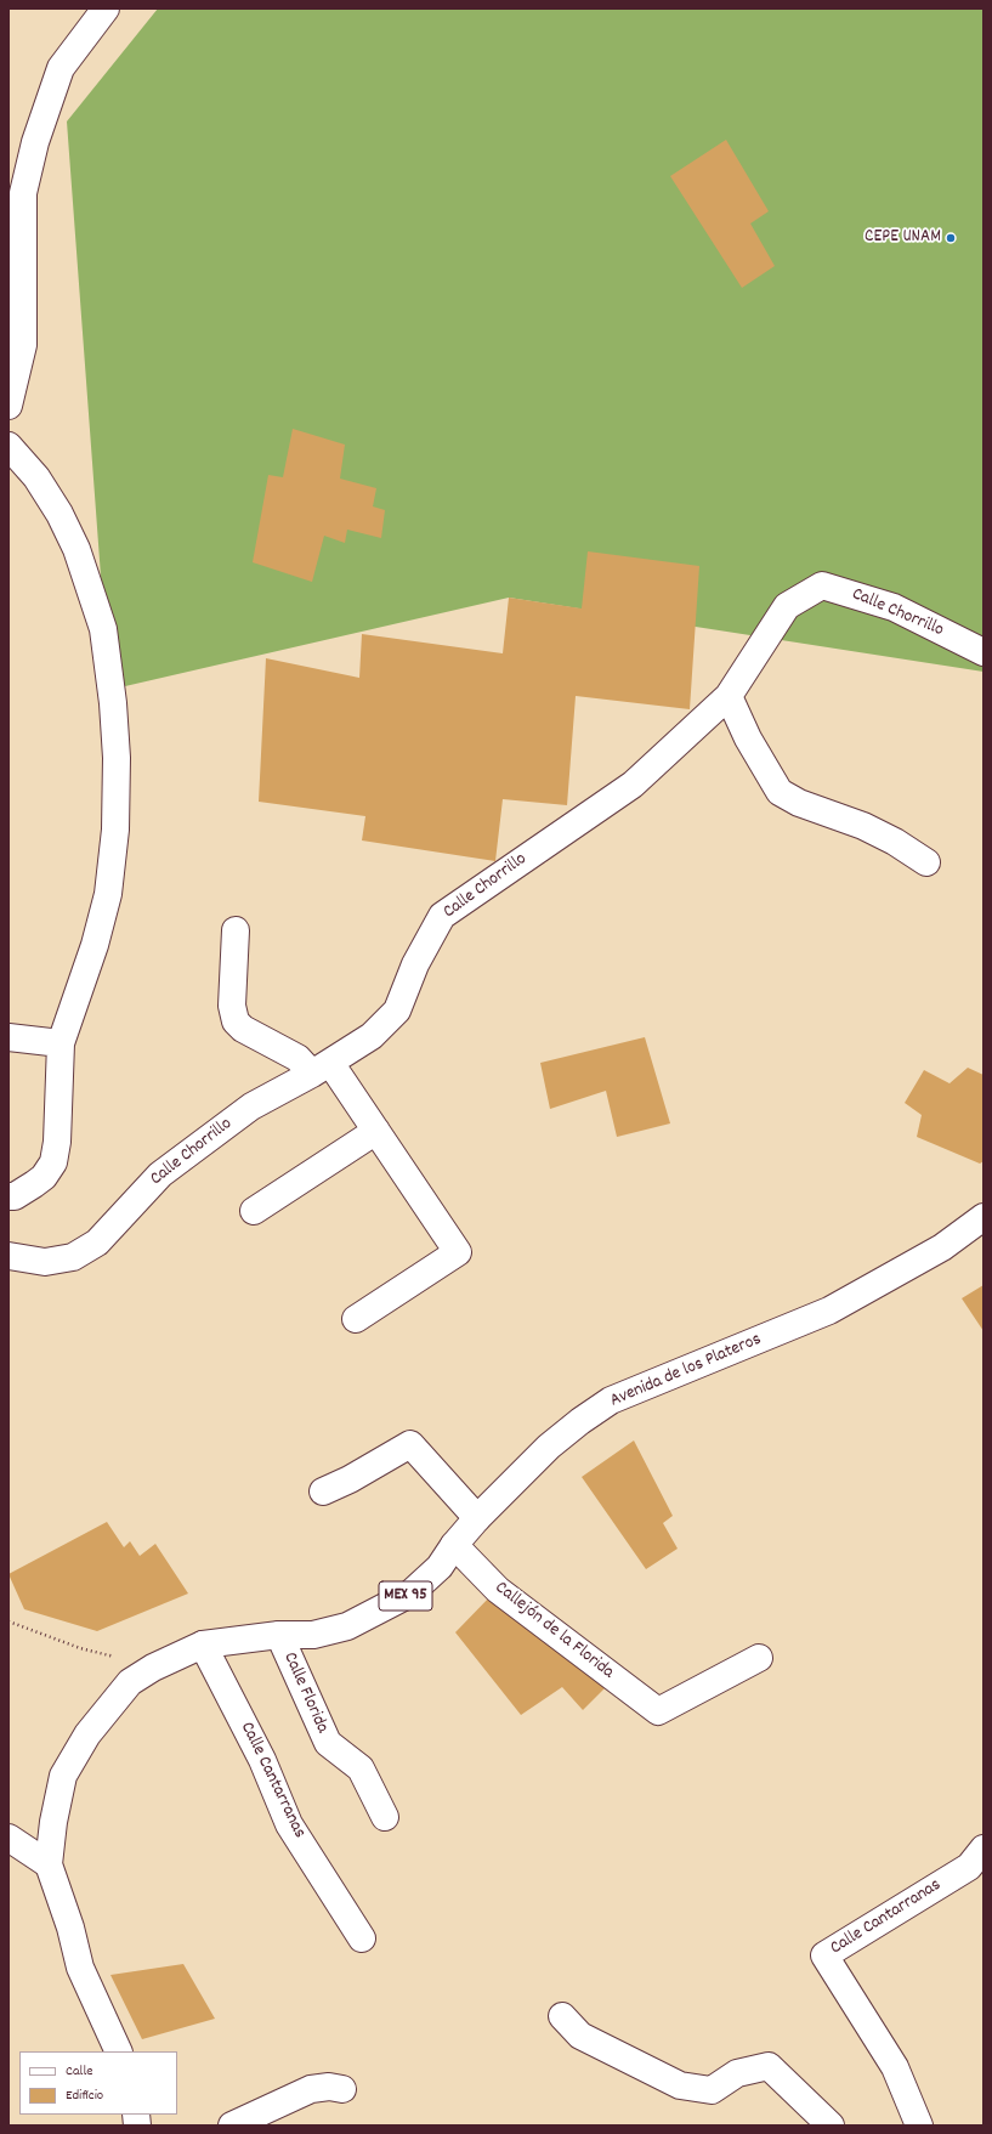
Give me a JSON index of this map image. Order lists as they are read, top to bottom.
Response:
{
  "streets": {
    "street": [
      "Calle Chorrillo",
      "Avenida de los Plateros",
      "MEX 95",
      "Callejón de la Florida",
      "Calle Florida",
      "Calle Cantarranas"
    ]
  },
  "crossings": [
    ["Avenida de los Plateros", "Callejón de la Florida"],
    ["Avenida de los Plateros", "Calle Florida"],
    ["Avenida de los Plateros", "Calle Cantarranas"]
  ],
  "places": ["CEPE UNAM"],
  "legend": ["Calle", "Edificio"]
}
